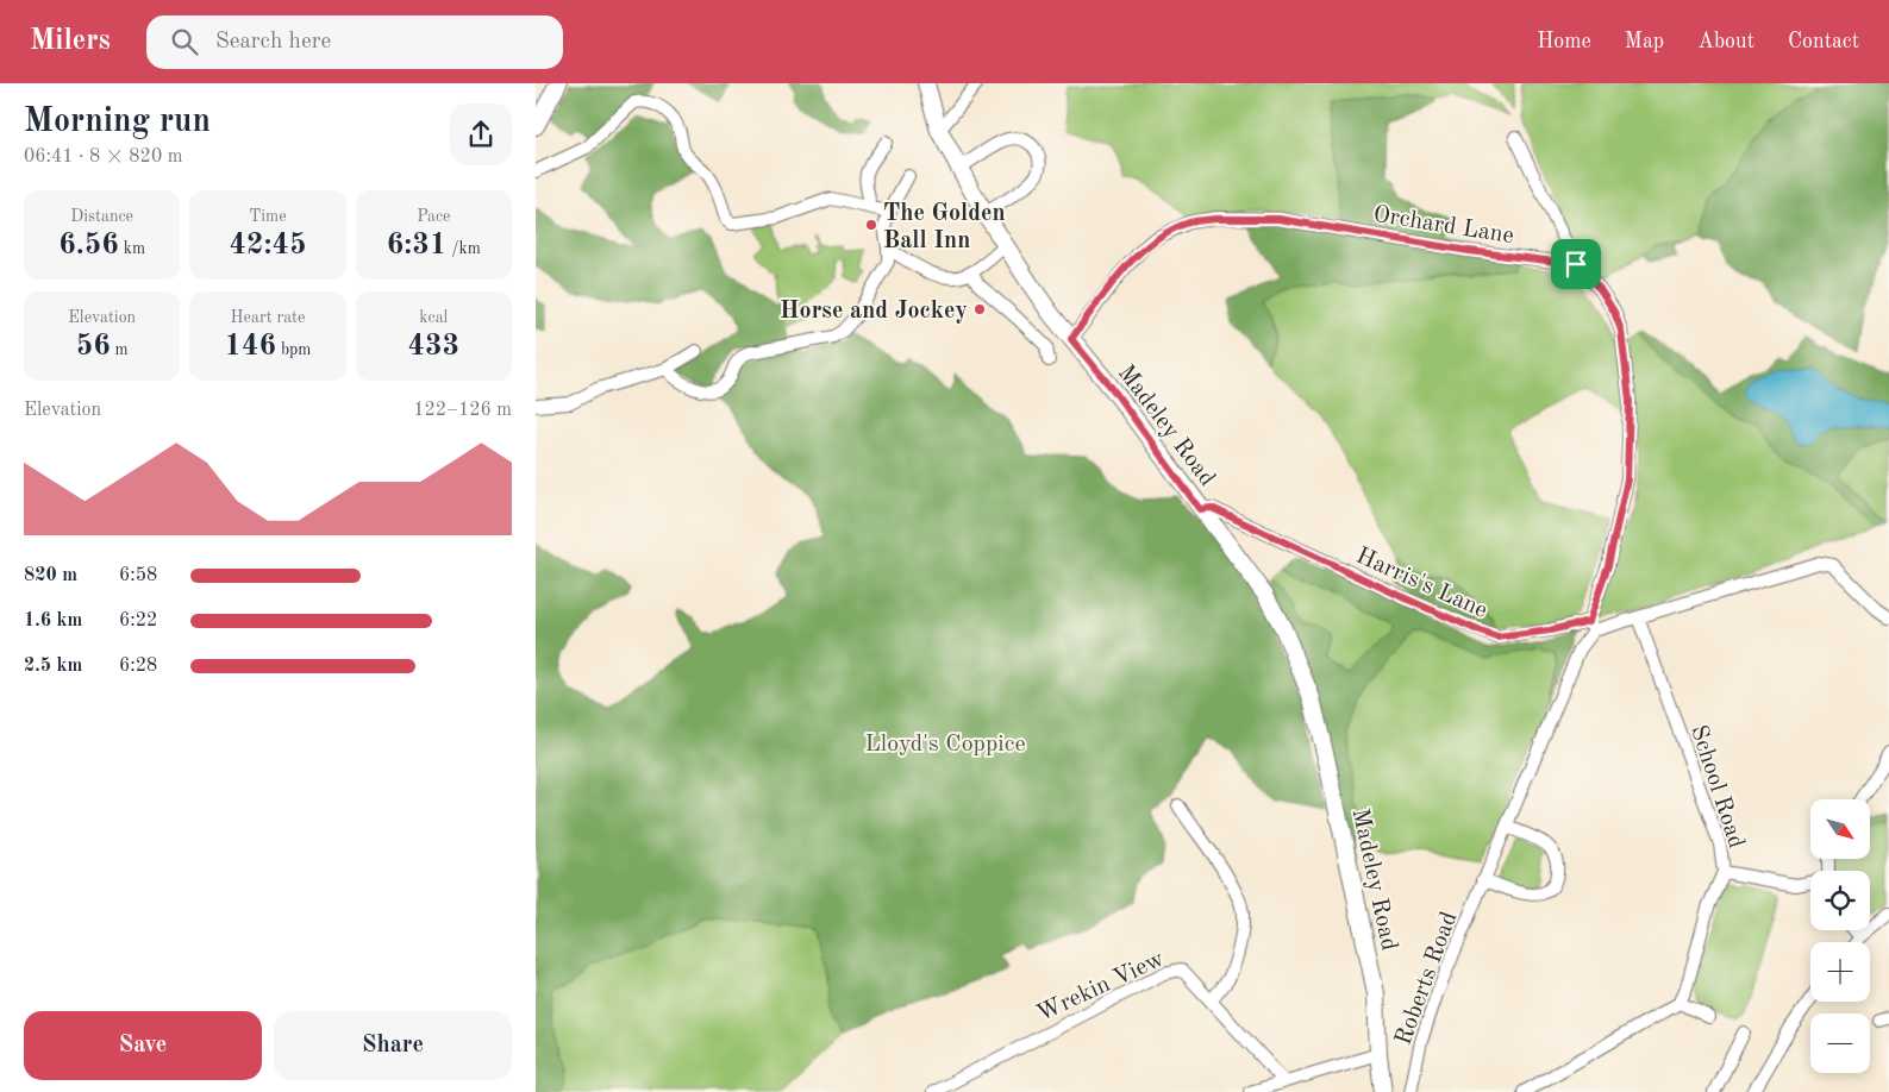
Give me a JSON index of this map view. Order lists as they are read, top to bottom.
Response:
{
  "streets": {
    "main road": ["Madeley Road"],
    "street": [
      "Orchard Lane",
      "Harris's Lane",
      "School Road",
      "Roberts Road",
      "Wrekin View"
    ]
  },
  "crossings": [
    ["Orchard Lane", "Madeley Road"],
    ["Orchard Lane", "Harris's Lane"],
    ["Orchard Lane", "Roberts Road"],
    ["Madeley Road", "Harris's Lane"],
    ["Harris's Lane", "School Road"],
    ["Harris's Lane", "Roberts Road"]
  ],
  "parks": ["Lloyd's Coppice"],
  "places": ["The Golden Ball Inn", "Horse and Jockey"],
  "north": "bottom right",
  "page": {
    "header": "Milers",
    "search": "Search here",
    "nav": [
      "Home",
      "Map",
      "About",
      "Contact"
    ],
    "heading": ["Morning run", "06:41 · 8 × 820 m"],
    "stats": [
      ["Distance", "6.56 km"],
      ["Time", "42:45"],
      ["Pace", "6:31 /km"],
      ["Elevation", "56 m"],
      ["Heart rate", "146 bpm"],
      ["kcal", "433"]
    ],
    "chart": ["Elevation", "122–126 m"],
    "list": [
      {
        "name": "820 m",
        "note": "6:58"
      },
      {
        "name": "1.6 km",
        "note": "6:22"
      },
      {
        "name": "2.5 km",
        "note": "6:28"
      }
    ],
    "map_buttons": ["+", "−"],
    "buttons": ["Save", "Share"]
  }
}
